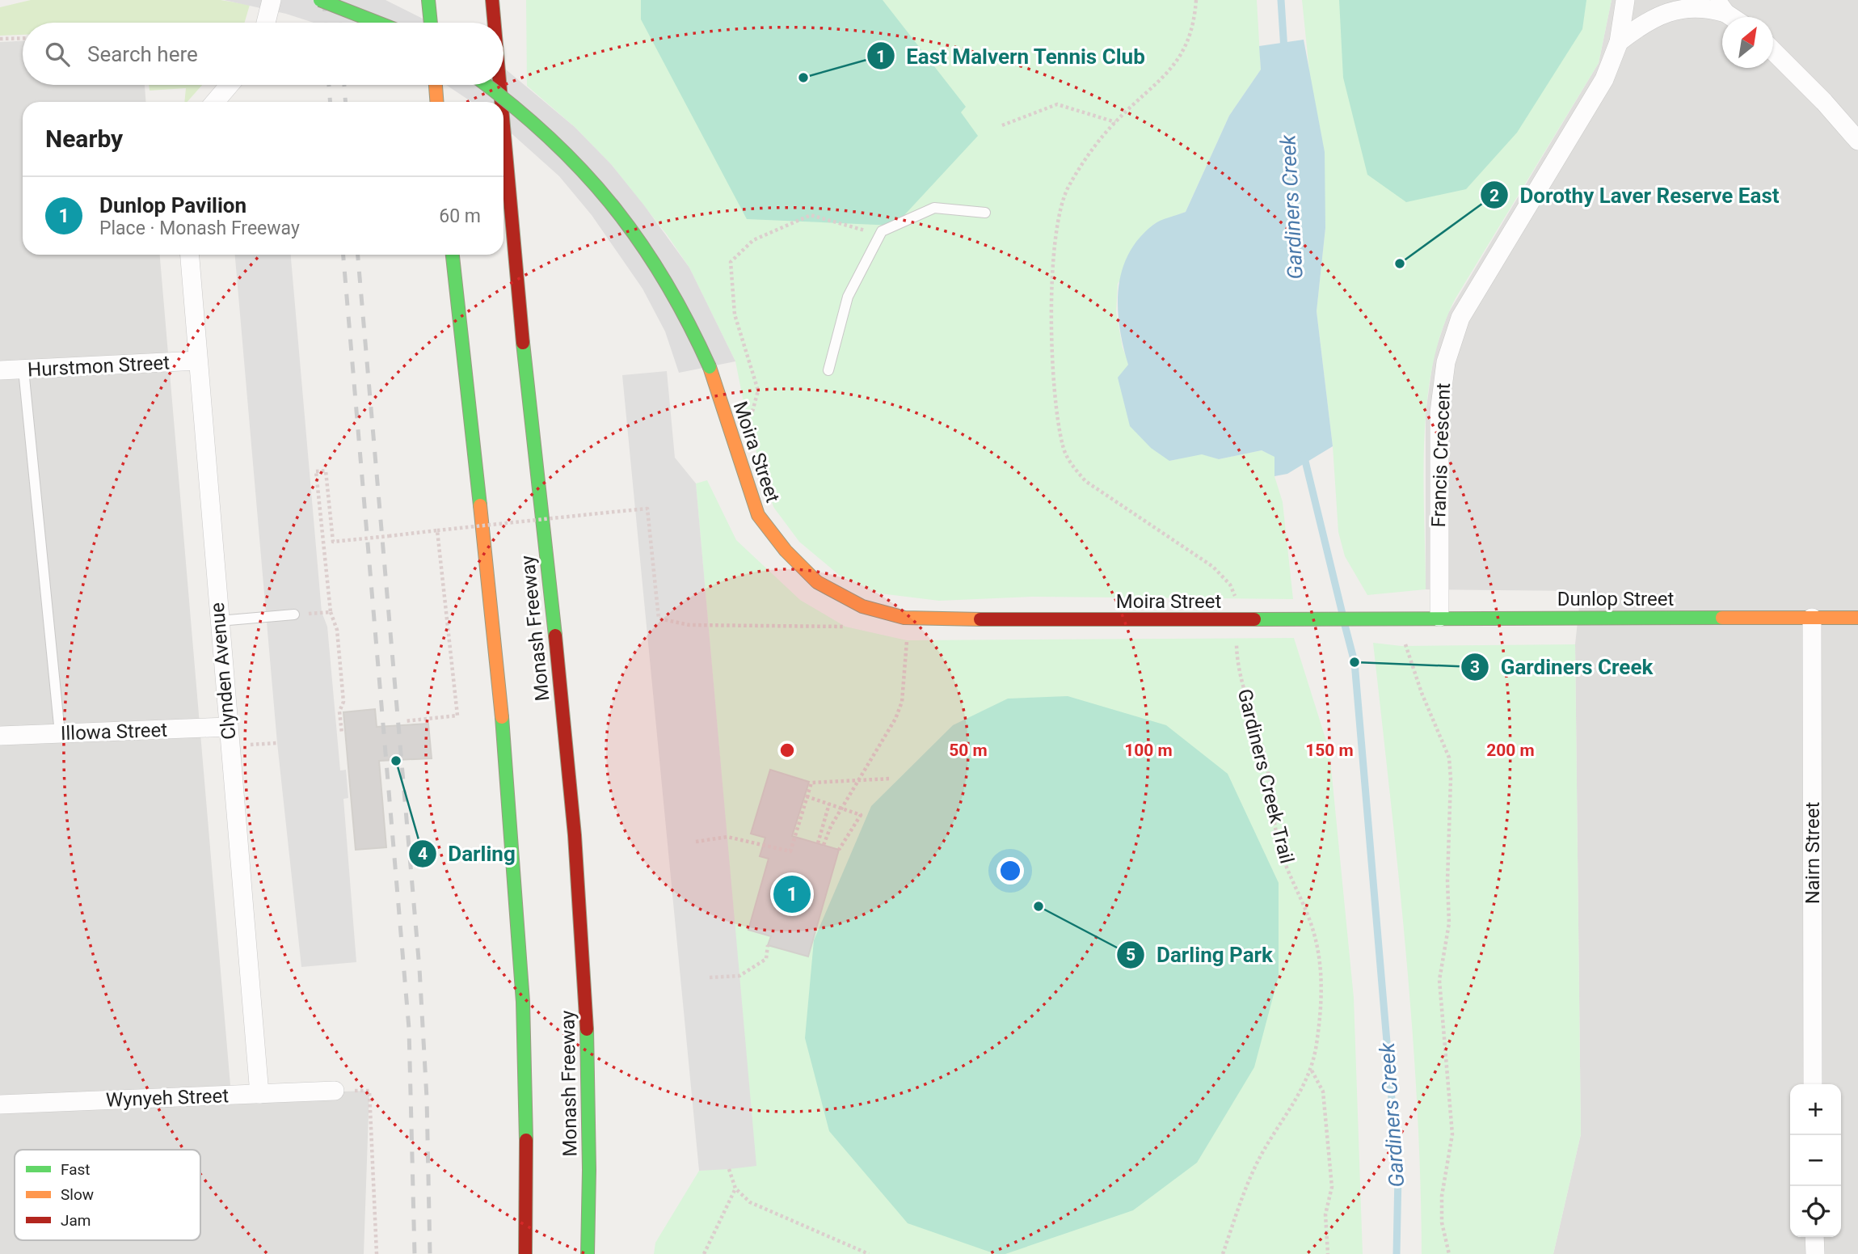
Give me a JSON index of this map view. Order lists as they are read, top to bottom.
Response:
{
  "streets": {
    "main road": ["Moira Street", "Dunlop Street", "Monash Freeway"],
    "street": [
      "Hurstmon Street",
      "Francis Crescent",
      "Clynden Avenue",
      "Illowa Street",
      "Nairn Street",
      "Wynyeh Street"
    ],
    "path": ["Gardiners Creek Trail"]
  },
  "crossings": [
    ["Hurstmon Street", "Clynden Avenue"],
    ["Moira Street", "Dunlop Street"],
    ["Francis Crescent", "Dunlop Street"],
    ["Dunlop Street", "Nairn Street"],
    ["Clynden Avenue", "Illowa Street"],
    ["Clynden Avenue", "Wynyeh Street"]
  ],
  "water": ["Gardiners Creek"],
  "places": [
    "East Malvern Tennis Club",
    "Dorothy Laver Reserve East",
    "Gardiners Creek",
    "Darling",
    "Darling Park"
  ],
  "legend": ["Fast", "Slow", "Jam"],
  "north": "top right",
  "page": {
    "search": "Search here",
    "heading": "Nearby",
    "list": [
      {
        "mark": "1",
        "name": "Dunlop Pavilion",
        "note": "Place · Monash Freeway",
        "value": "60 m"
      }
    ],
    "pins": "1",
    "map_buttons": ["+", "−"]
  },
  "rings": [
    "50 m",
    "100 m",
    "150 m",
    "200 m"
  ]
}
